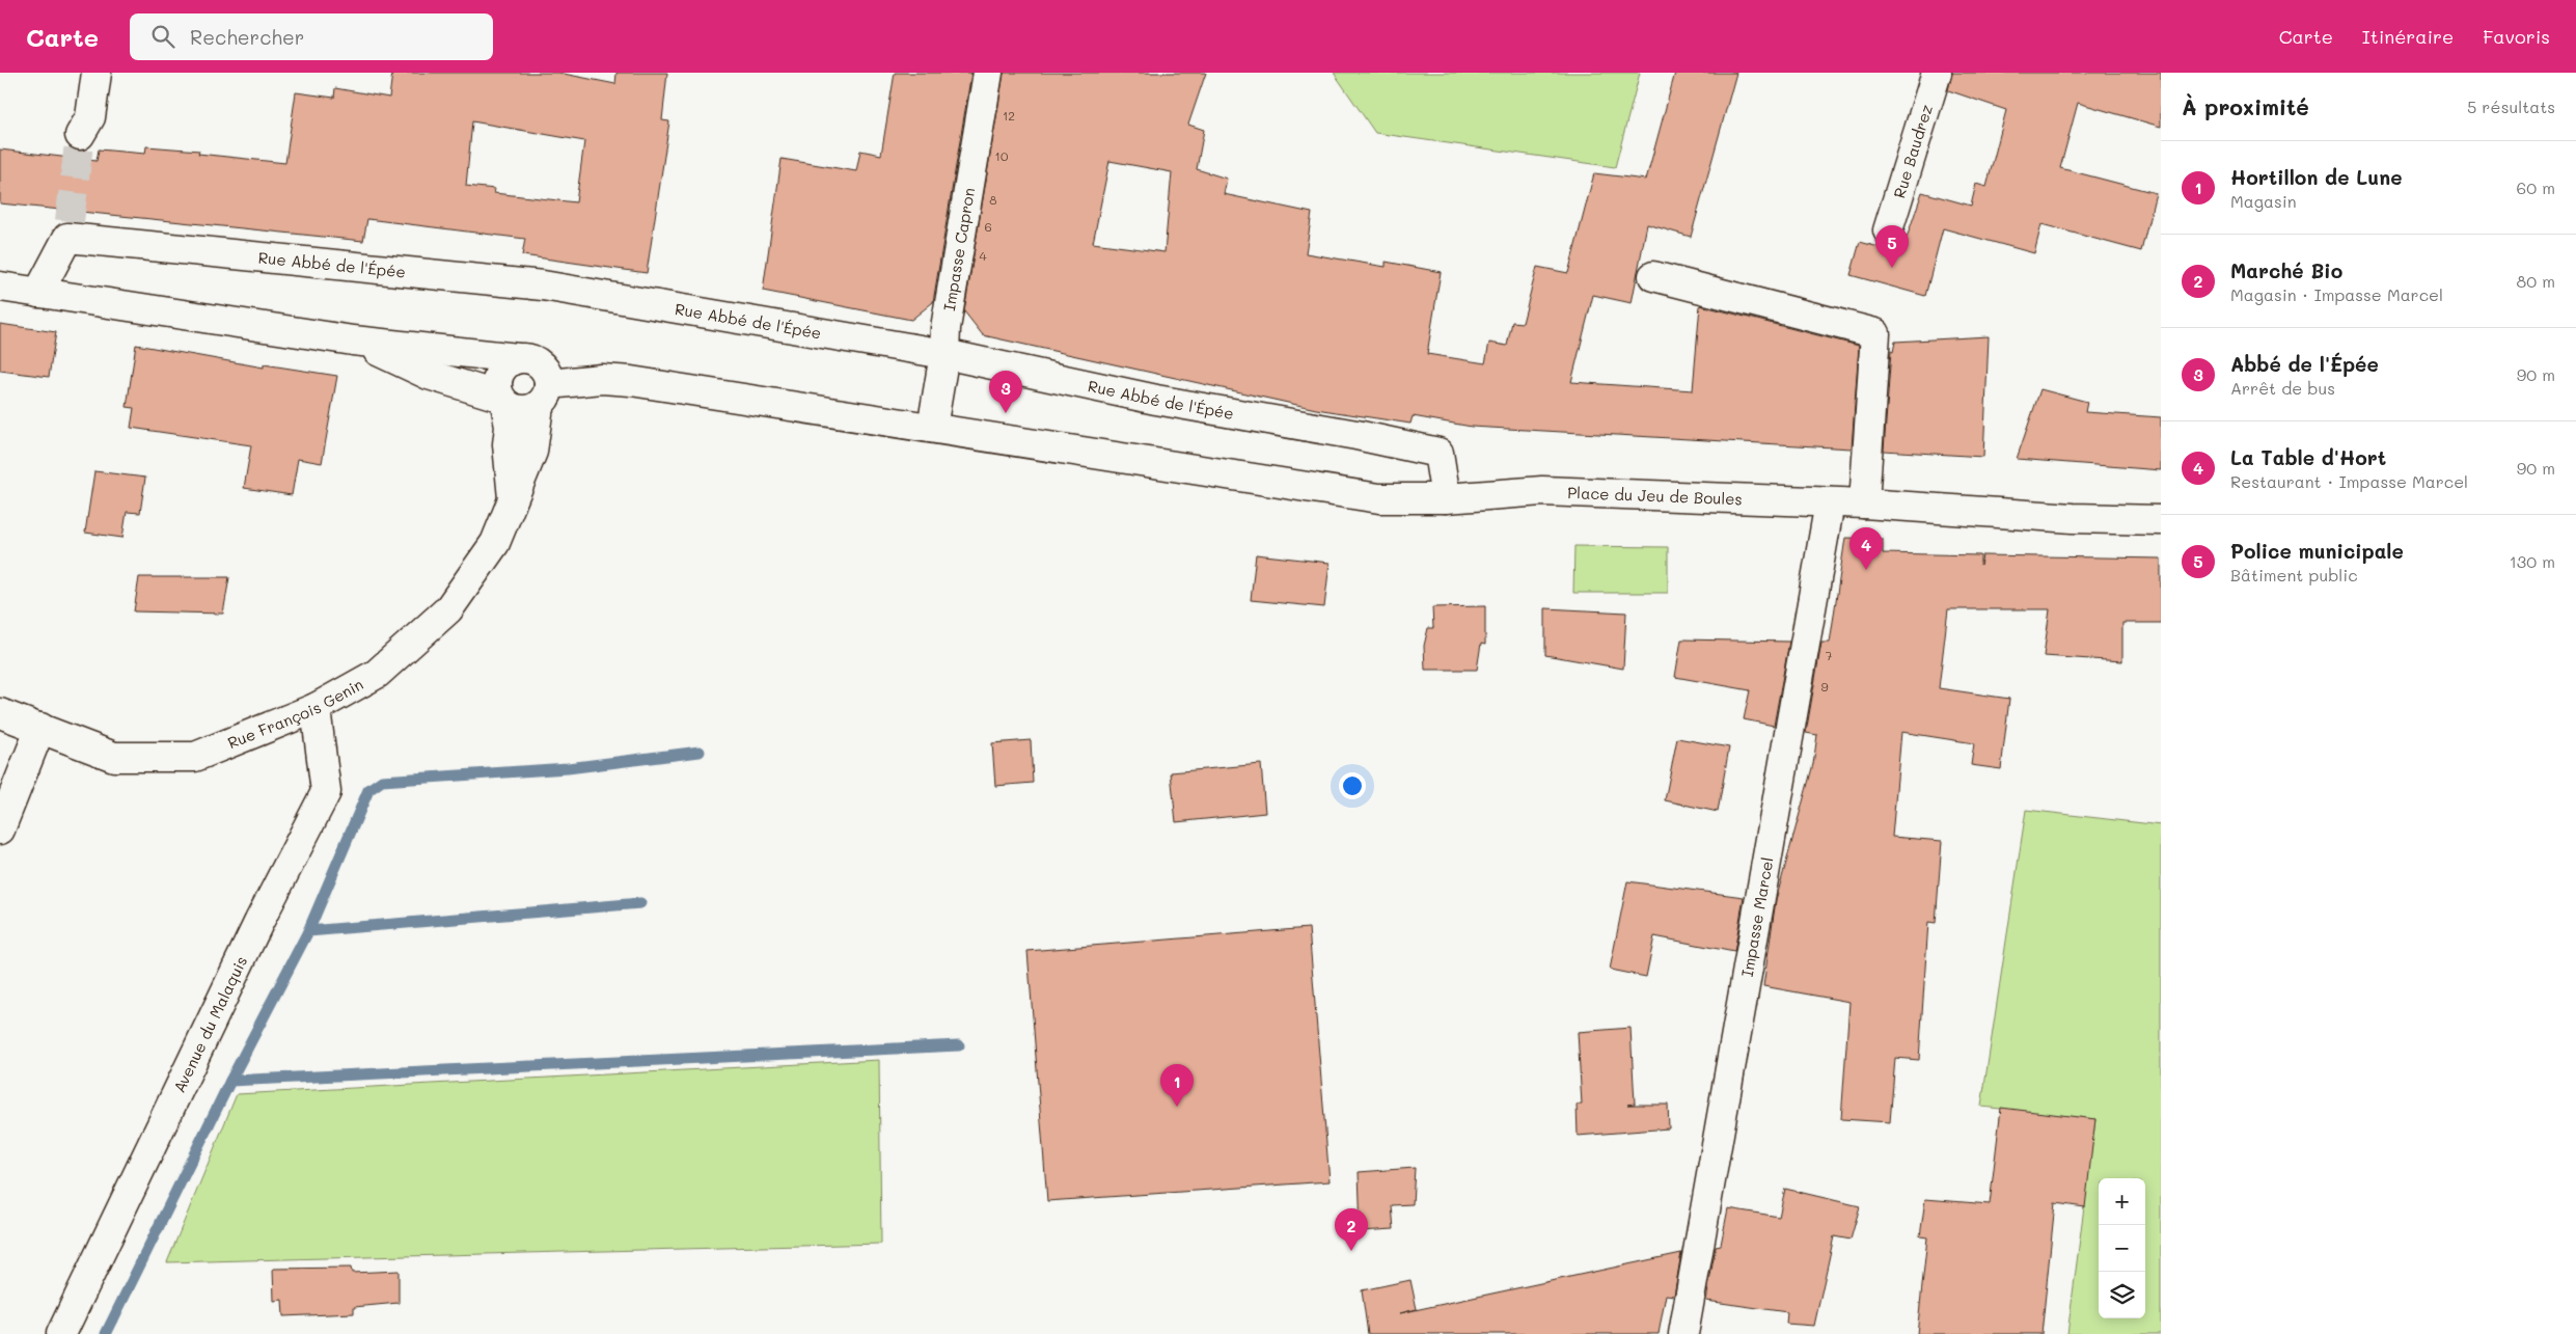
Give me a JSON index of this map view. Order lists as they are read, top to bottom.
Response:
{
  "streets": {
    "street": [
      "Rue Baudrez",
      "Impasse Capron",
      "Rue Abbé de l'Épée",
      "Place du Jeu de Boules",
      "Rue François Genin",
      "Impasse Marcel",
      "Avenue du Malaquis"
    ]
  },
  "crossings": [
    ["Impasse Capron", "Rue Abbé de l'Épée"],
    ["Impasse Capron", "Place du Jeu de Boules"],
    ["Rue Abbé de l'Épée", "Place du Jeu de Boules"],
    ["Place du Jeu de Boules", "Rue François Genin"],
    ["Place du Jeu de Boules", "Impasse Marcel"],
    ["Rue François Genin", "Avenue du Malaquis"]
  ],
  "house_numbers": [
    "12",
    "10",
    "8",
    "6",
    "4",
    "7",
    "9"
  ],
  "page": {
    "header": "Carte",
    "search": "Rechercher",
    "nav": ["Carte", "Itinéraire", "Favoris"],
    "heading": ["À proximité", "5 résultats"],
    "list": [
      {
        "mark": "1",
        "name": "Hortillon de Lune",
        "note": "Magasin",
        "value": "60 m"
      },
      {
        "mark": "2",
        "name": "Marché Bio",
        "note": "Magasin · Impasse Marcel",
        "value": "80 m"
      },
      {
        "mark": "3",
        "name": "Abbé de l'Épée",
        "note": "Arrêt de bus",
        "value": "90 m"
      },
      {
        "mark": "4",
        "name": "La Table d'Hort",
        "note": "Restaurant · Impasse Marcel",
        "value": "90 m"
      },
      {
        "mark": "5",
        "name": "Police municipale",
        "note": "Bâtiment public",
        "value": "130 m"
      }
    ],
    "pins": [
      "5",
      "3",
      "4",
      "1",
      "2"
    ],
    "map_buttons": ["+", "−"]
  }
}
